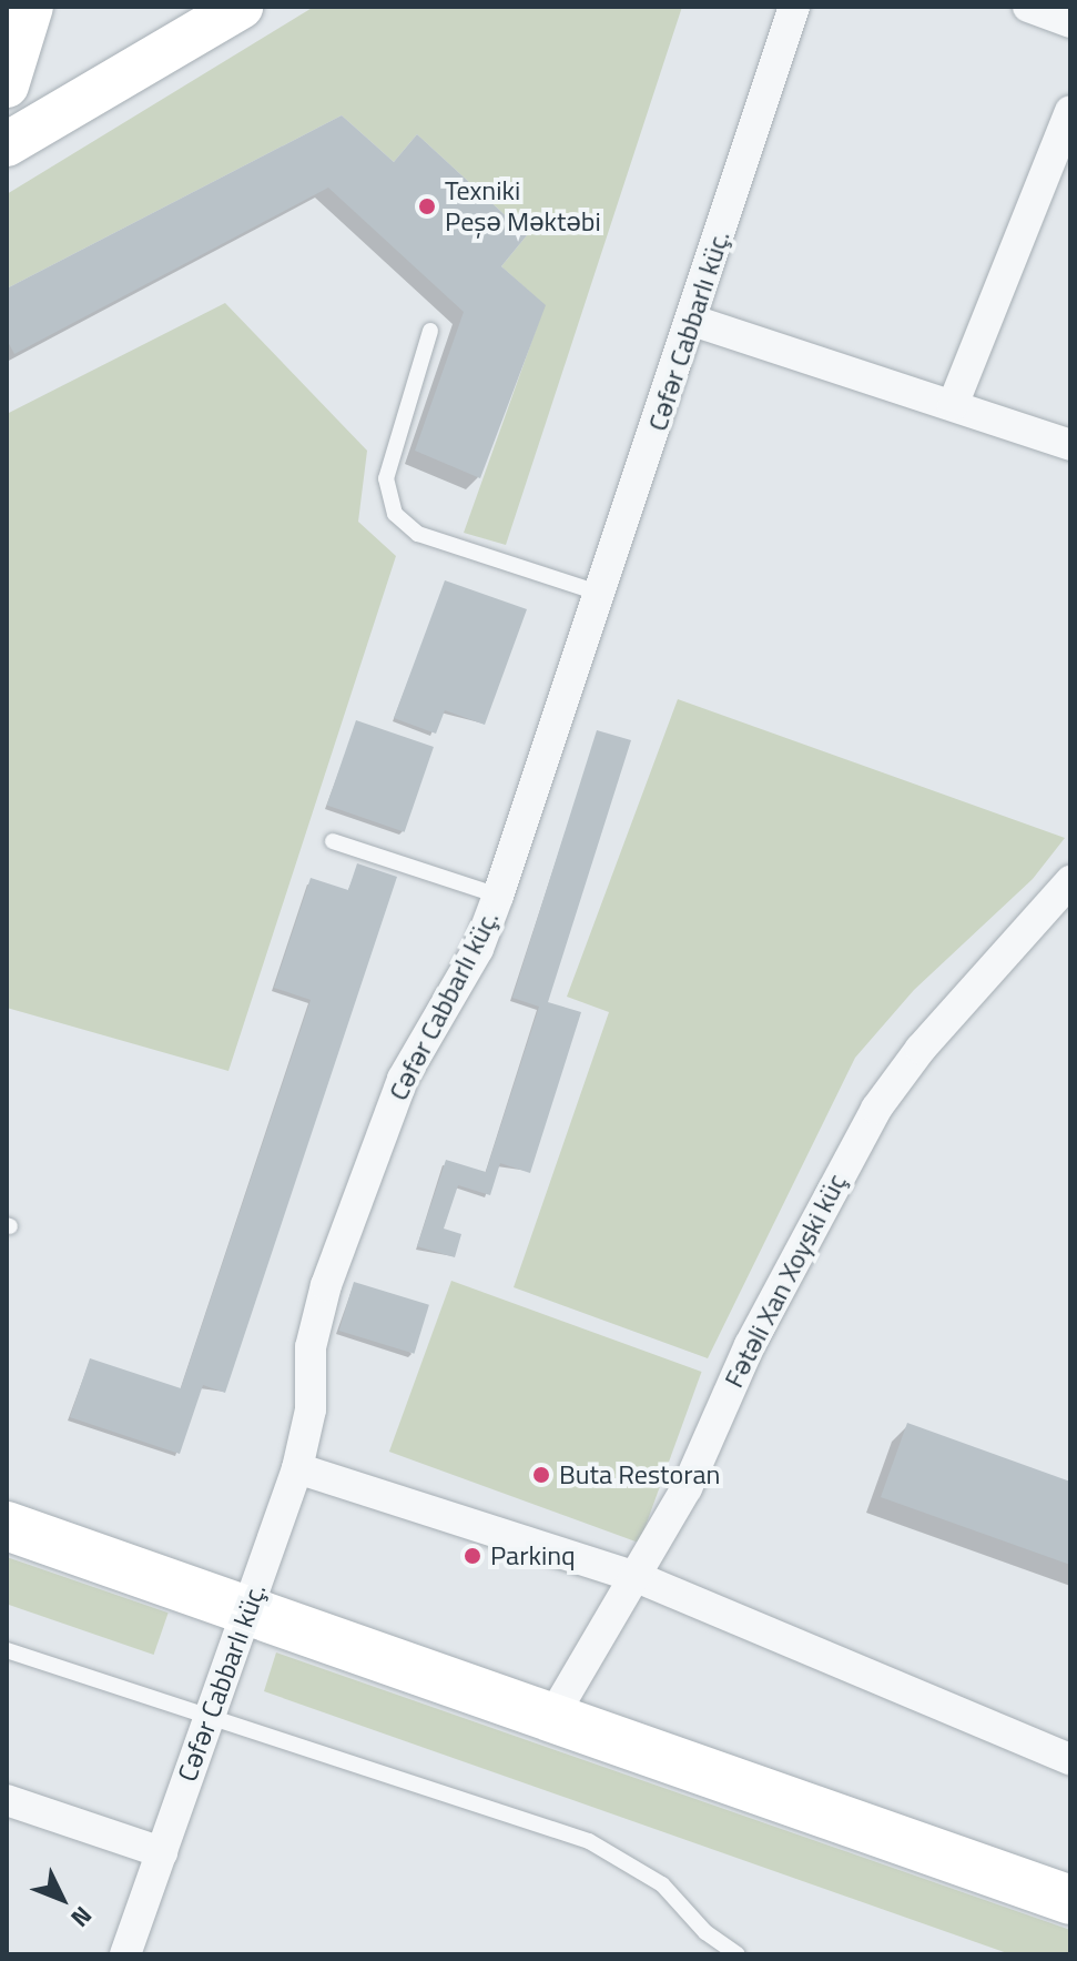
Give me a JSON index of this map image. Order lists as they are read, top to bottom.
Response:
{
  "streets": {
    "street": ["Cəfər Cabbarlı küç.", "Fətəli Xan Xoyski küç"]
  },
  "places": ["Texniki Peşə Məktəbi", "Buta Restoran", "Parkinq"],
  "north": "bottom right"
}
